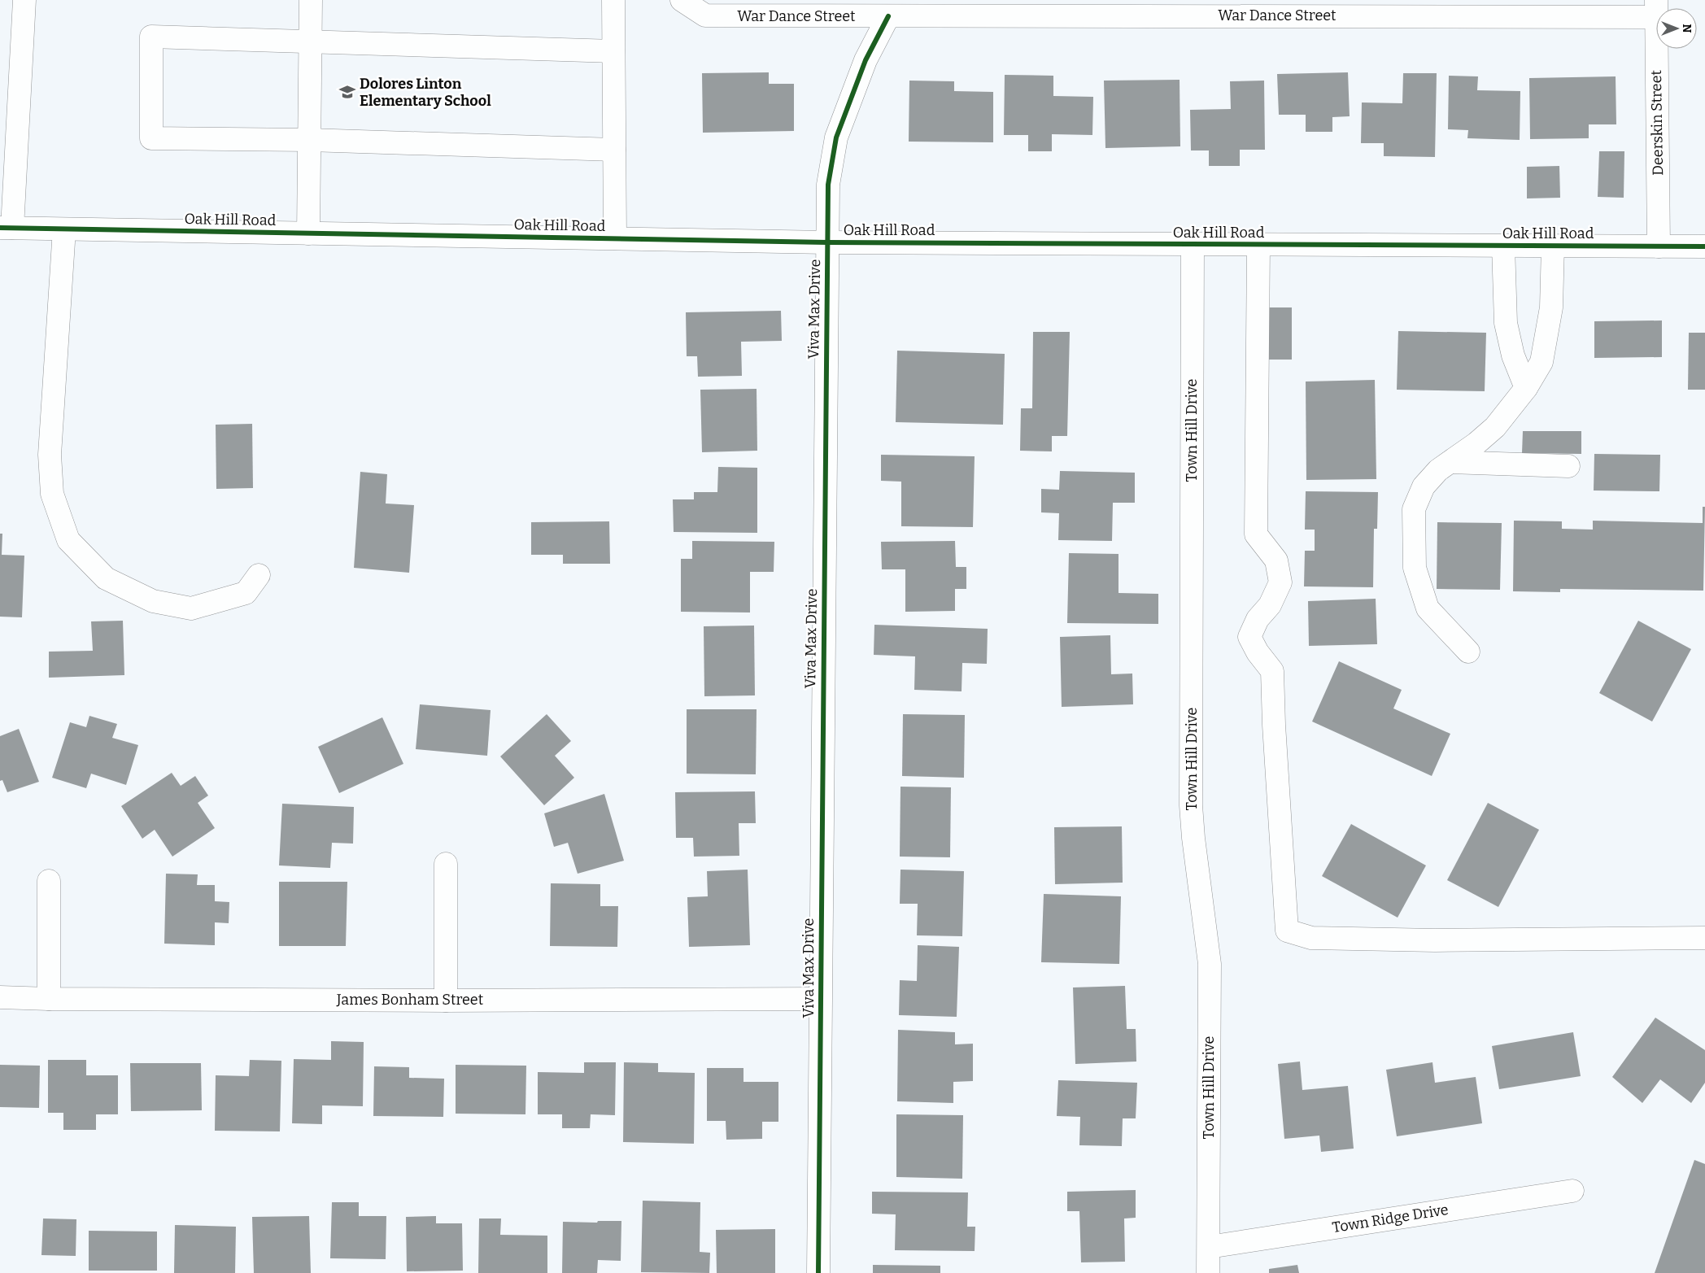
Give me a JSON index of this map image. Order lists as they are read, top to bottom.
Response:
{
  "streets": {
    "street": [
      "War Dance Street",
      "Deerskin Street",
      "Oak Hill Road",
      "Viva Max Drive",
      "Town Hill Drive",
      "James Bonham Street",
      "Town Ridge Drive"
    ]
  },
  "crossings": [
    ["War Dance Street", "Viva Max Drive"],
    ["Deerskin Street", "Oak Hill Road"],
    ["Oak Hill Road", "Viva Max Drive"],
    ["Oak Hill Road", "Town Hill Drive"],
    ["Viva Max Drive", "James Bonham Street"],
    ["Town Hill Drive", "Town Ridge Drive"]
  ],
  "places": {
    "school or university": ["Dolores Linton Elementary School"]
  },
  "north": "right"
}
